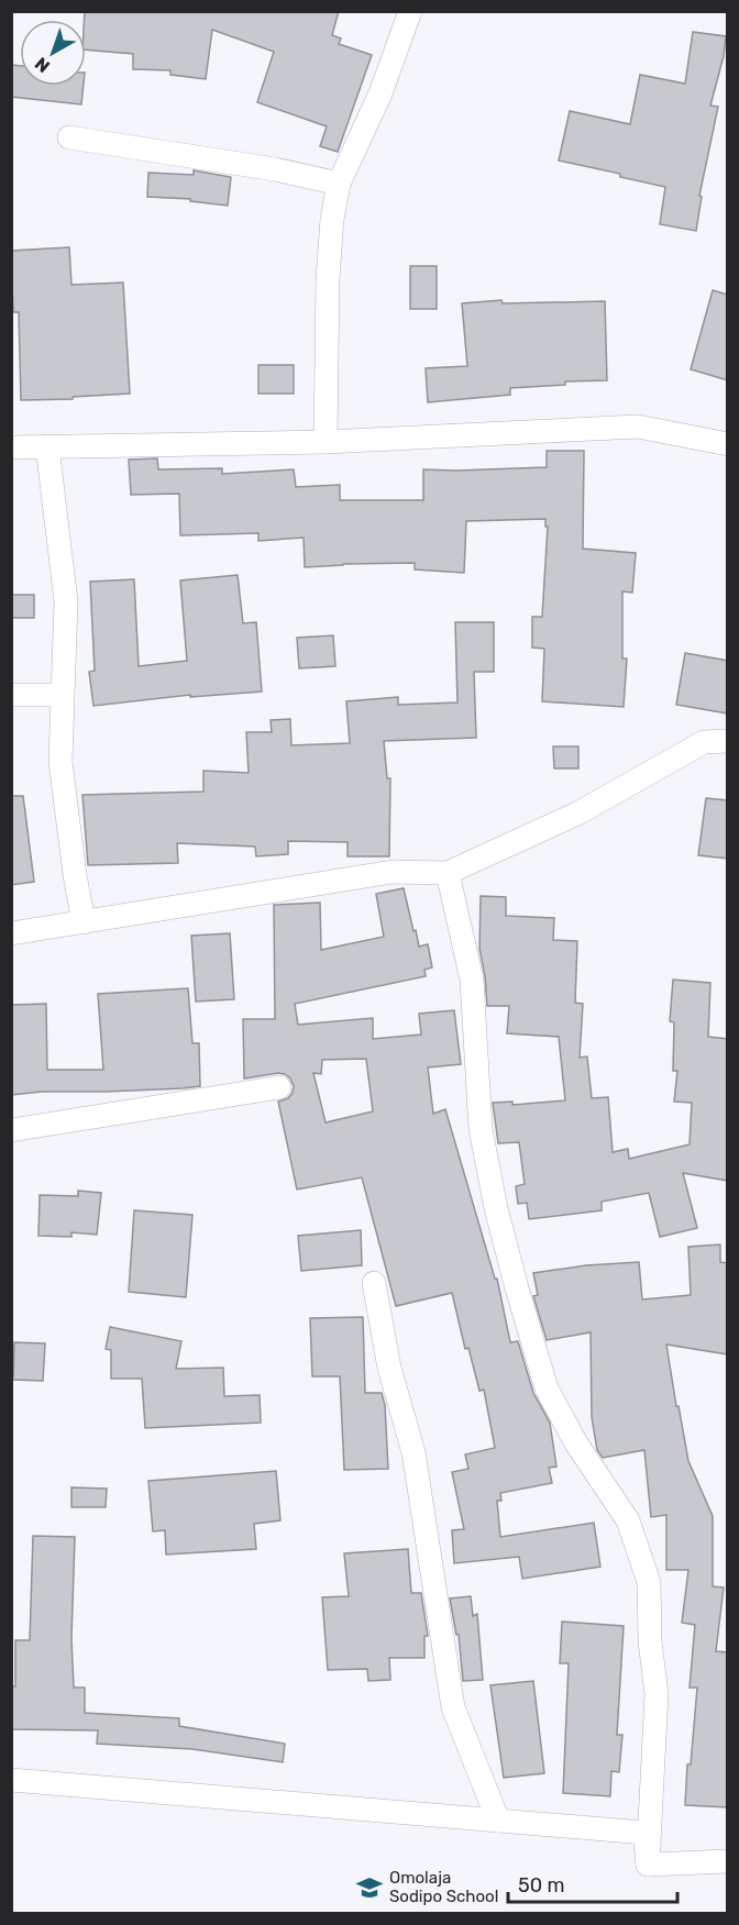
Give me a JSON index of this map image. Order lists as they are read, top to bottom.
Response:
{
  "places": {
    "school or university": ["Omolaja Sodipo School"]
  },
  "scale_bar": "50 m",
  "north": "bottom left"
}
